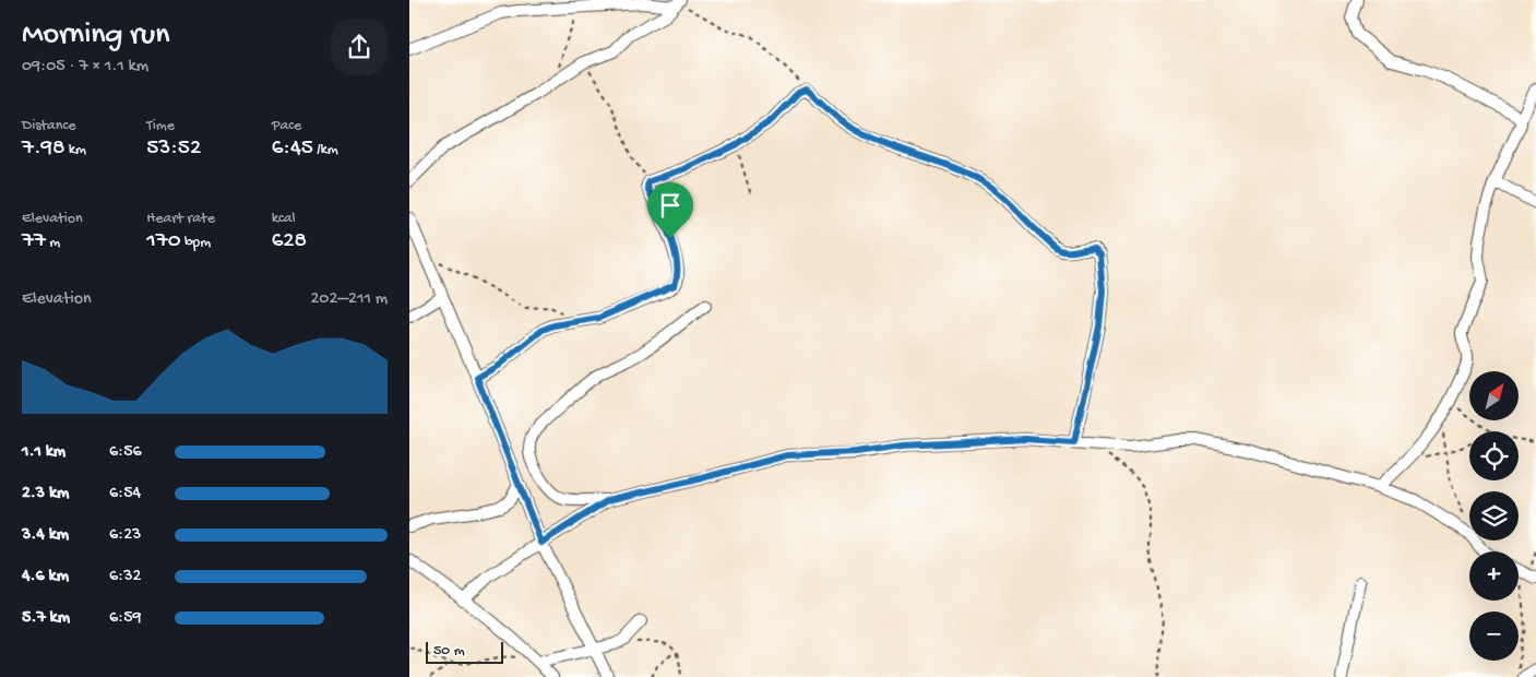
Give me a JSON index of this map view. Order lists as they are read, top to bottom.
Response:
{
  "scale_bar": "50 m",
  "north": "top right",
  "page": {
    "heading": ["Morning run", "09:05 · 7 × 1.1 km"],
    "stats": [
      ["Distance", "7.98 km"],
      ["Time", "53:52"],
      ["Pace", "6:45 /km"],
      ["Elevation", "77 m"],
      ["Heart rate", "170 bpm"],
      ["kcal", "628"]
    ],
    "chart": ["Elevation", "202–211 m"],
    "map_buttons": ["+", "−"],
    "list": [
      {
        "name": "1.1 km",
        "note": "6:56"
      },
      {
        "name": "2.3 km",
        "note": "6:54"
      },
      {
        "name": "3.4 km",
        "note": "6:23"
      },
      {
        "name": "4.6 km",
        "note": "6:32"
      },
      {
        "name": "5.7 km",
        "note": "6:59"
      }
    ],
    "scale": "50 m"
  }
}
